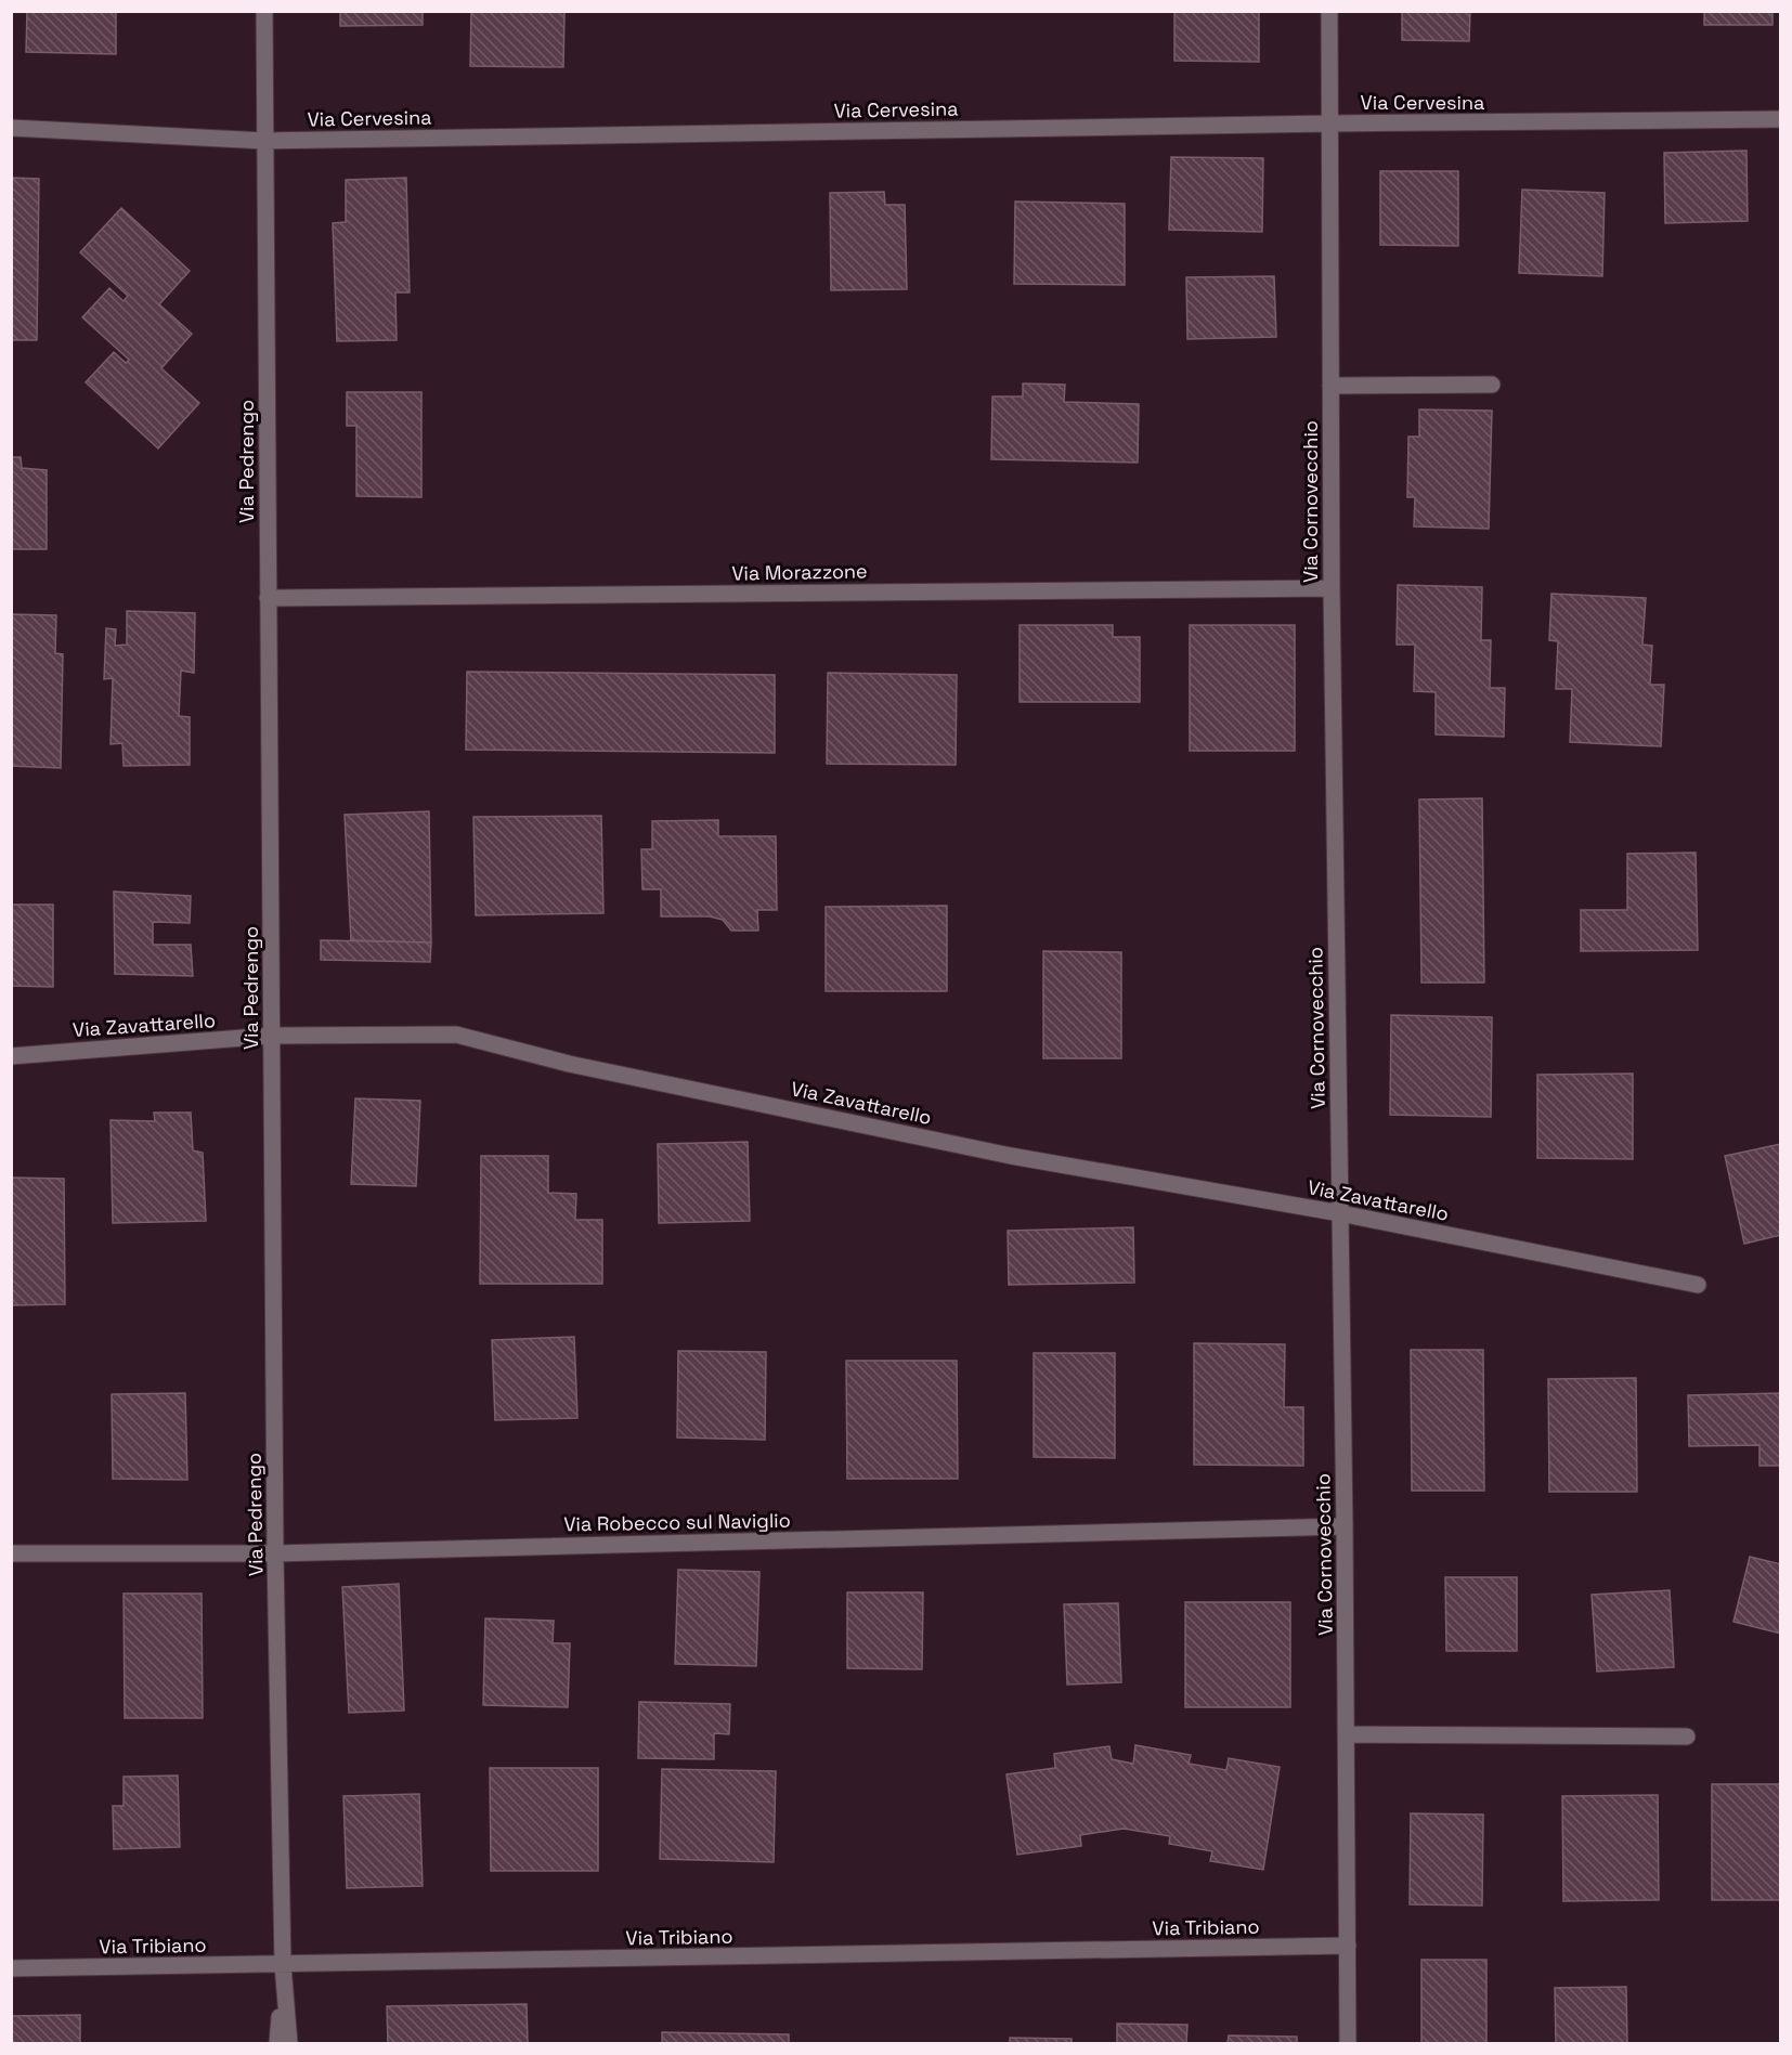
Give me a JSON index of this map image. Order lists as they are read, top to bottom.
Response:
{
  "streets": {
    "street": [
      "Via Cervesina",
      "Via Pedrengo",
      "Via Cornovecchio",
      "Via Morazzone",
      "Via Zavattarello",
      "Via Robecco sul Naviglio",
      "Via Tribiano"
    ]
  },
  "crossings": [
    ["Via Cervesina", "Via Pedrengo"],
    ["Via Cervesina", "Via Cornovecchio"],
    ["Via Pedrengo", "Via Morazzone"],
    ["Via Pedrengo", "Via Zavattarello"],
    ["Via Pedrengo", "Via Robecco sul Naviglio"],
    ["Via Pedrengo", "Via Tribiano"],
    ["Via Cornovecchio", "Via Morazzone"],
    ["Via Cornovecchio", "Via Zavattarello"],
    ["Via Cornovecchio", "Via Robecco sul Naviglio"],
    ["Via Cornovecchio", "Via Tribiano"]
  ]
}
